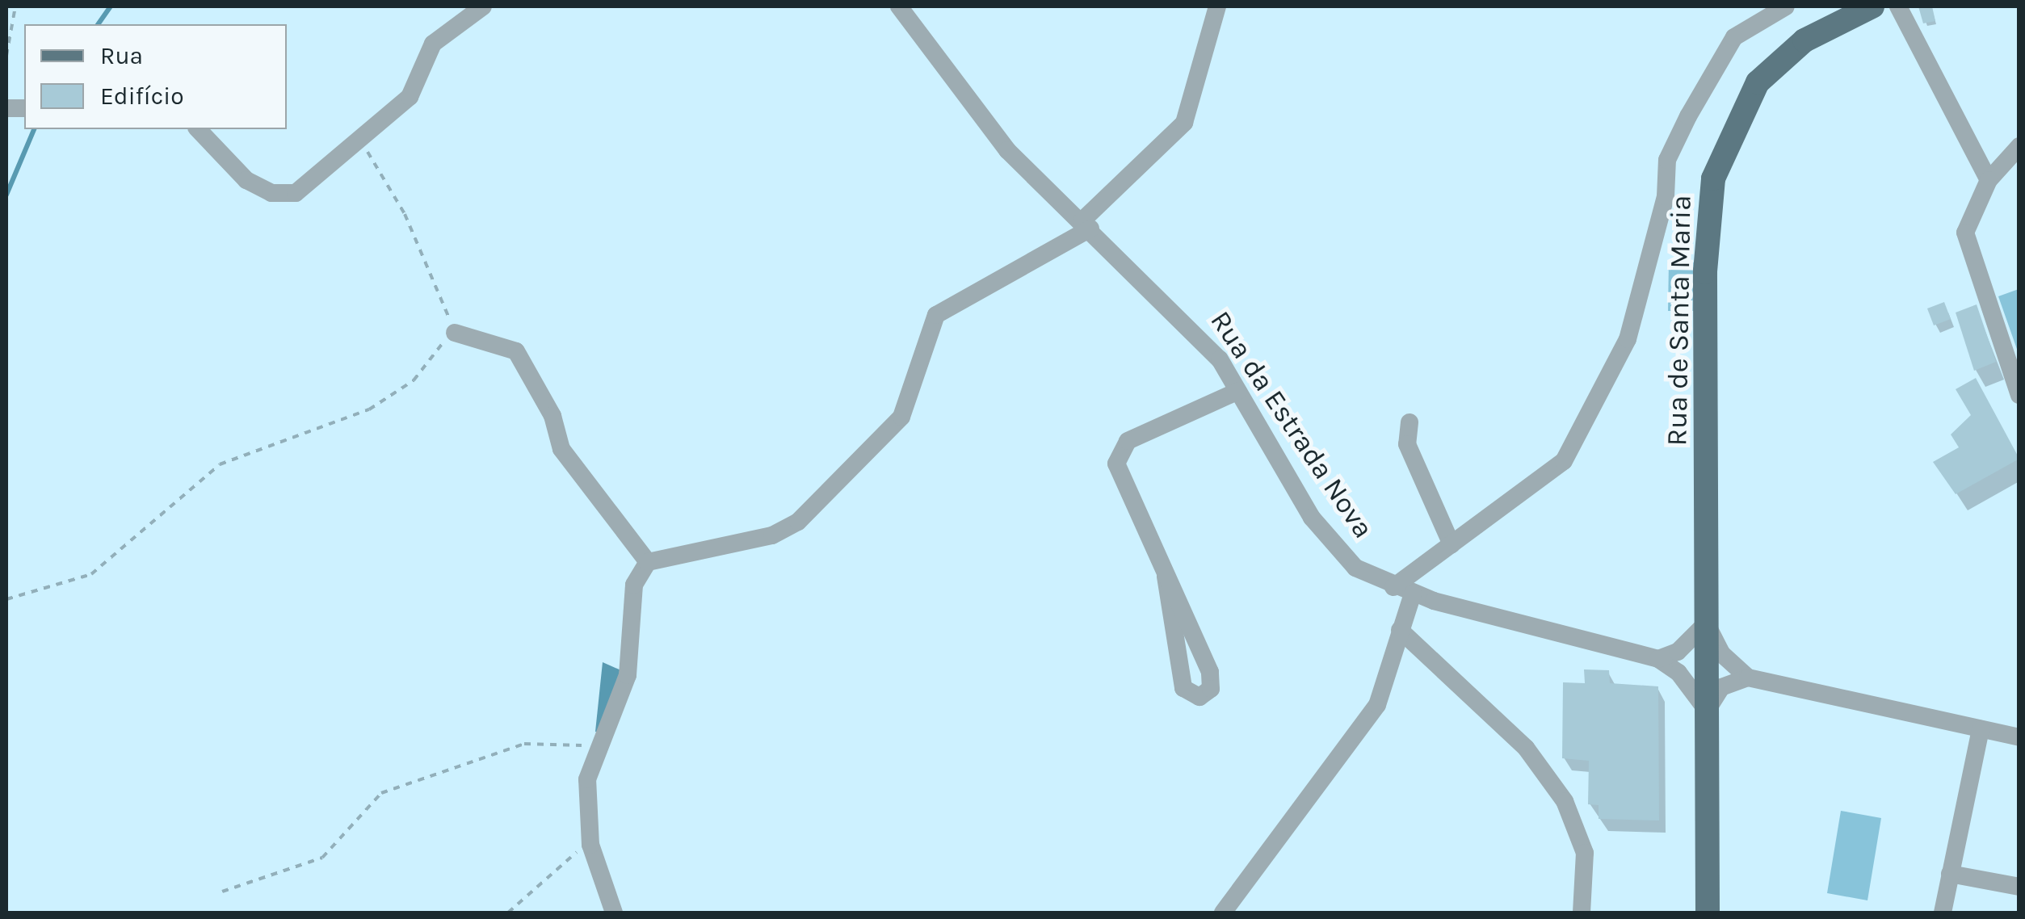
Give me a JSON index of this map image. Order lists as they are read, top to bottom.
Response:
{
  "streets": {
    "main road": ["Rua de Santa Maria"],
    "street": ["Rua da Estrada Nova"]
  },
  "legend": ["Rua", "Edifício"]
}
